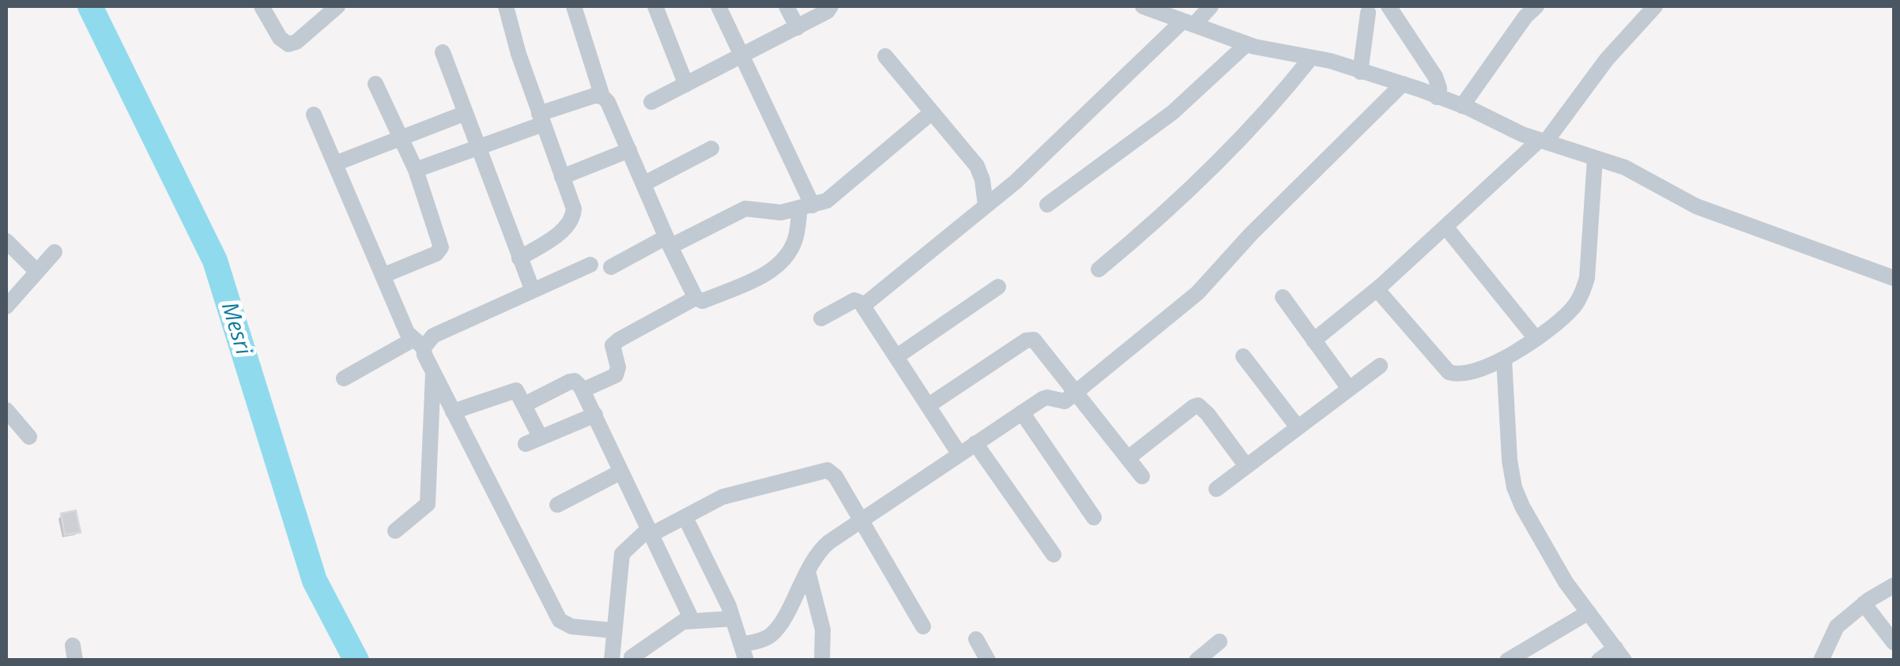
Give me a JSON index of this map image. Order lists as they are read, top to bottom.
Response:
{
  "water": ["Mesri"]
}
